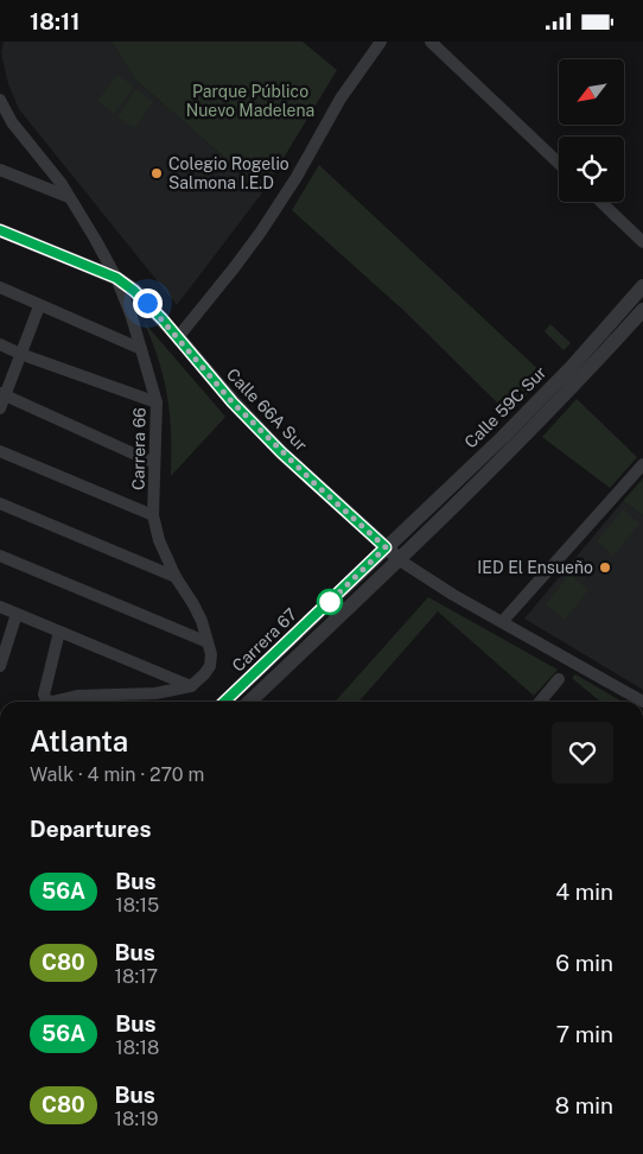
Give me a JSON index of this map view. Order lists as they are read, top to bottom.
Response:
{
  "streets": {
    "street": [
      "Calle 59C Sur",
      "Calle 66A Sur",
      "Carrera 66",
      "Carrera 67"
    ]
  },
  "crossings": [
    ["Calle 59C Sur", "Calle 66A Sur"],
    ["Calle 59C Sur", "Carrera 67"],
    ["Calle 66A Sur", "Carrera 66"],
    ["Calle 66A Sur", "Carrera 67"]
  ],
  "parks": ["Parque Público Nuevo Madelena"],
  "places": ["Colegio Rogelio Salmona I.E.D", "IED El Ensueño"],
  "lines": ["bus line 56A"],
  "north": "bottom left",
  "page": {
    "status": "18:11",
    "heading": [
      ["Atlanta", "Walk · 4 min · 270 m"],
      "Departures"
    ],
    "list": [
      {
        "mark": "56A",
        "name": "Bus",
        "note": "18:15",
        "value": "4 min"
      },
      {
        "mark": "C80",
        "name": "Bus",
        "note": "18:17",
        "value": "6 min"
      },
      {
        "mark": "56A",
        "name": "Bus",
        "note": "18:18",
        "value": "7 min"
      },
      {
        "mark": "C80",
        "name": "Bus",
        "note": "18:19",
        "value": "8 min"
      }
    ]
  }
}
